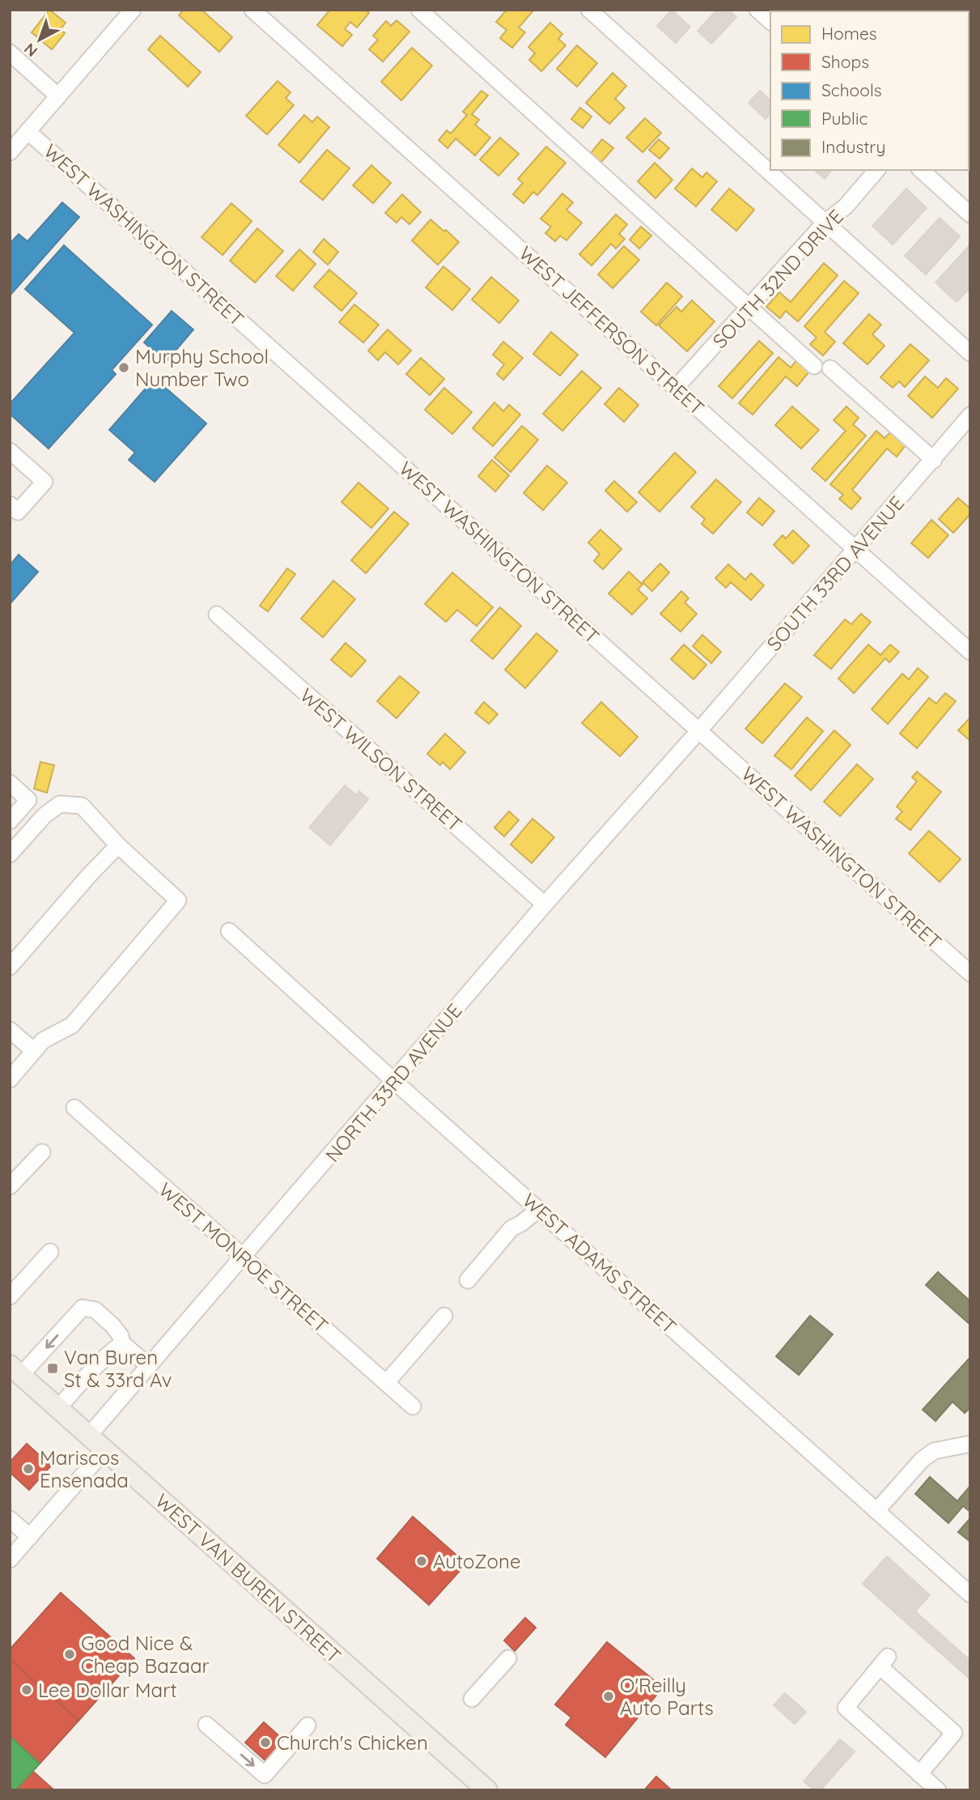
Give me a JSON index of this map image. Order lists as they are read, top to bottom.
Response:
{
  "streets": {
    "main road": ["WEST VAN BUREN STREET"],
    "street": [
      "WEST WASHINGTON STREET",
      "SOUTH 32ND DRIVE",
      "WEST JEFFERSON STREET",
      "SOUTH 33RD AVENUE",
      "WEST WILSON STREET",
      "NORTH 33RD AVENUE",
      "WEST MONROE STREET",
      "WEST ADAMS STREET"
    ]
  },
  "crossings": [
    ["WEST WASHINGTON STREET", "SOUTH 33RD AVENUE"],
    ["WEST WASHINGTON STREET", "NORTH 33RD AVENUE"],
    ["SOUTH 32ND DRIVE", "WEST JEFFERSON STREET"],
    ["WEST JEFFERSON STREET", "SOUTH 33RD AVENUE"],
    ["SOUTH 33RD AVENUE", "NORTH 33RD AVENUE"],
    ["WEST WILSON STREET", "NORTH 33RD AVENUE"],
    ["NORTH 33RD AVENUE", "WEST MONROE STREET"],
    ["NORTH 33RD AVENUE", "WEST ADAMS STREET"],
    ["NORTH 33RD AVENUE", "WEST VAN BUREN STREET"]
  ],
  "places": {
    "other": [
      "Murphy School Number Two",
      "Mariscos Ensenada",
      "AutoZone",
      "Good Nice & Cheap Bazaar",
      "Lee Dollar Mart",
      "O'Reilly Auto Parts",
      "Church's Chicken"
    ],
    "transit": ["Van Buren St & 33rd Av"]
  },
  "legend": [
    "Homes",
    "Shops",
    "Schools",
    "Public",
    "Industry"
  ],
  "north": "bottom left"
}
